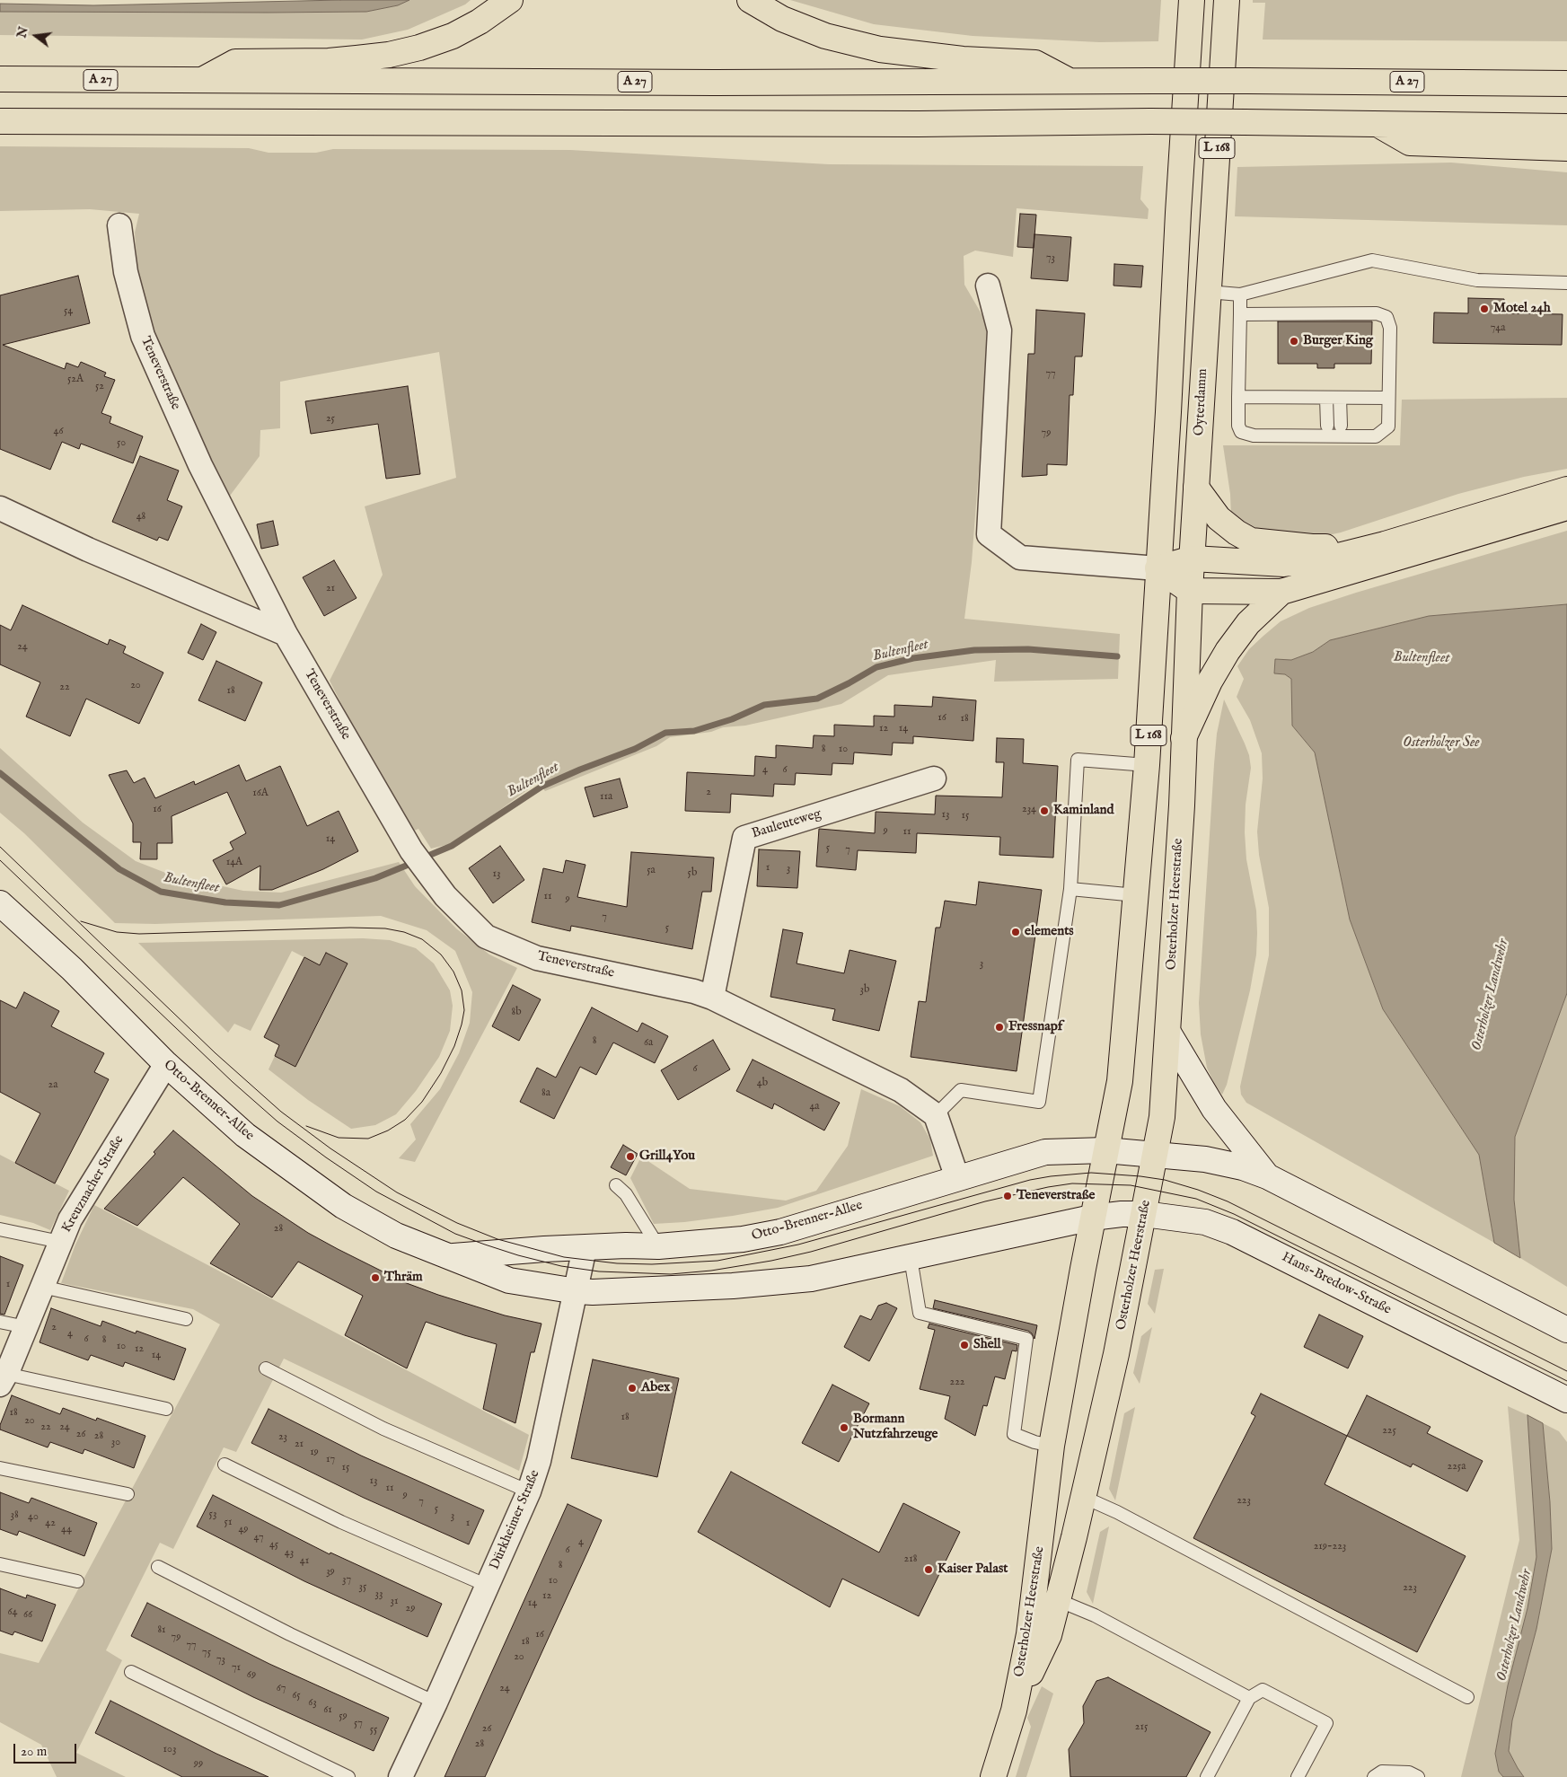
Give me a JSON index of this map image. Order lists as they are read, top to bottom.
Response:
{
  "streets": {
    "main road": [
      "A 27",
      "L 168",
      "Oyterdamm",
      "Osterholzer Heerstraße"
    ],
    "street": [
      "Teneverstraße",
      "Bauleuteweg",
      "Otto-Brenner-Allee",
      "Kreuznacher Straße",
      "Hans-Bredow-Straße",
      "Dürkheimer Straße"
    ]
  },
  "crossings": [
    ["L 168", "Osterholzer Heerstraße"],
    ["Teneverstraße", "Bauleuteweg"],
    ["Oyterdamm", "Osterholzer Heerstraße"],
    ["Osterholzer Heerstraße", "Otto-Brenner-Allee"],
    ["Osterholzer Heerstraße", "Hans-Bredow-Straße"],
    ["Otto-Brenner-Allee", "Kreuznacher Straße"],
    ["Otto-Brenner-Allee", "Hans-Bredow-Straße"],
    ["Otto-Brenner-Allee", "Dürkheimer Straße"]
  ],
  "water": ["Bultenfleet", "Osterholzer See", "Osterholzer Landwehr"],
  "places": [
    "Motel 24h",
    "Burger King",
    "Kaminland",
    "elements",
    "Fressnapf",
    "Grill4You",
    "Teneverstraße",
    "Thräm",
    "Shell",
    "Abex",
    "Bormann Nutzfahrzeuge",
    "Kaiser Palast"
  ],
  "house_numbers": [
    "73",
    "54",
    "74a",
    "77",
    "52A",
    "52",
    "25",
    "46",
    "79",
    "50",
    "48",
    "21",
    "24",
    "20",
    "22",
    "18",
    "16",
    "18",
    "12",
    "14",
    "8",
    "10",
    "4",
    "6",
    "2",
    "16A",
    "11a",
    "16",
    "234",
    "13",
    "15",
    "9",
    "11",
    "14",
    "5",
    "7",
    "14A",
    "1",
    "3",
    "5a",
    "5b",
    "13",
    "11",
    "9",
    "7",
    "5",
    "3",
    "3b",
    "8b",
    "8",
    "6a",
    "6",
    "4b",
    "2a",
    "8a",
    "4a",
    "28",
    "1",
    "2",
    "4",
    "6",
    "8",
    "10",
    "12",
    "14",
    "222",
    "18",
    "18",
    "20",
    "22",
    "24",
    "225",
    "26",
    "28",
    "23",
    "30",
    "21",
    "19",
    "17",
    "225a",
    "15",
    "13",
    "11",
    "9",
    "223",
    "7",
    "5",
    "53",
    "38",
    "3",
    "40",
    "51",
    "42",
    "1",
    "44",
    "49",
    "47",
    "4",
    "45",
    "219-223",
    "6",
    "43",
    "218",
    "41",
    "8",
    "39",
    "37",
    "10",
    "35",
    "223",
    "33",
    "12",
    "31",
    "14",
    "29",
    "64",
    "66",
    "81",
    "16",
    "79",
    "18",
    "77",
    "75",
    "20",
    "73",
    "71",
    "69",
    "67",
    "24",
    "65",
    "63",
    "61",
    "59",
    "57",
    "215",
    "26",
    "55",
    "28",
    "103",
    "99"
  ],
  "scale_bar": "20 m",
  "north": "left"
}
